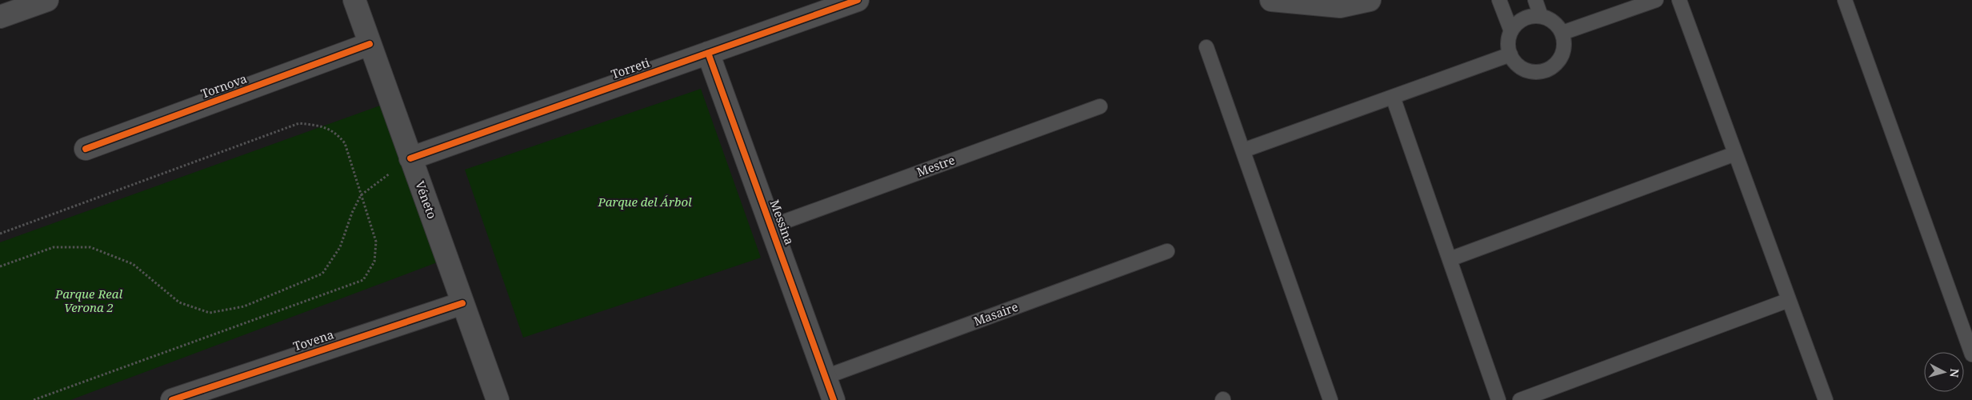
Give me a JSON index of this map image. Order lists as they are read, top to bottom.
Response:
{
  "streets": {
    "street": [
      "Torreti",
      "Tornova",
      "Véneto",
      "Messina",
      "Tovena"
    ],
    "lane": ["Mestre", "Masaire"]
  },
  "crossings": [
    ["Torreti", "Véneto"],
    ["Torreti", "Messina"],
    ["Tornova", "Véneto"],
    ["Mestre", "Messina"],
    ["Véneto", "Tovena"],
    ["Messina", "Masaire"]
  ],
  "parks": ["Parque del Árbol", "Parque Real Verona 2"],
  "north": "right"
}
